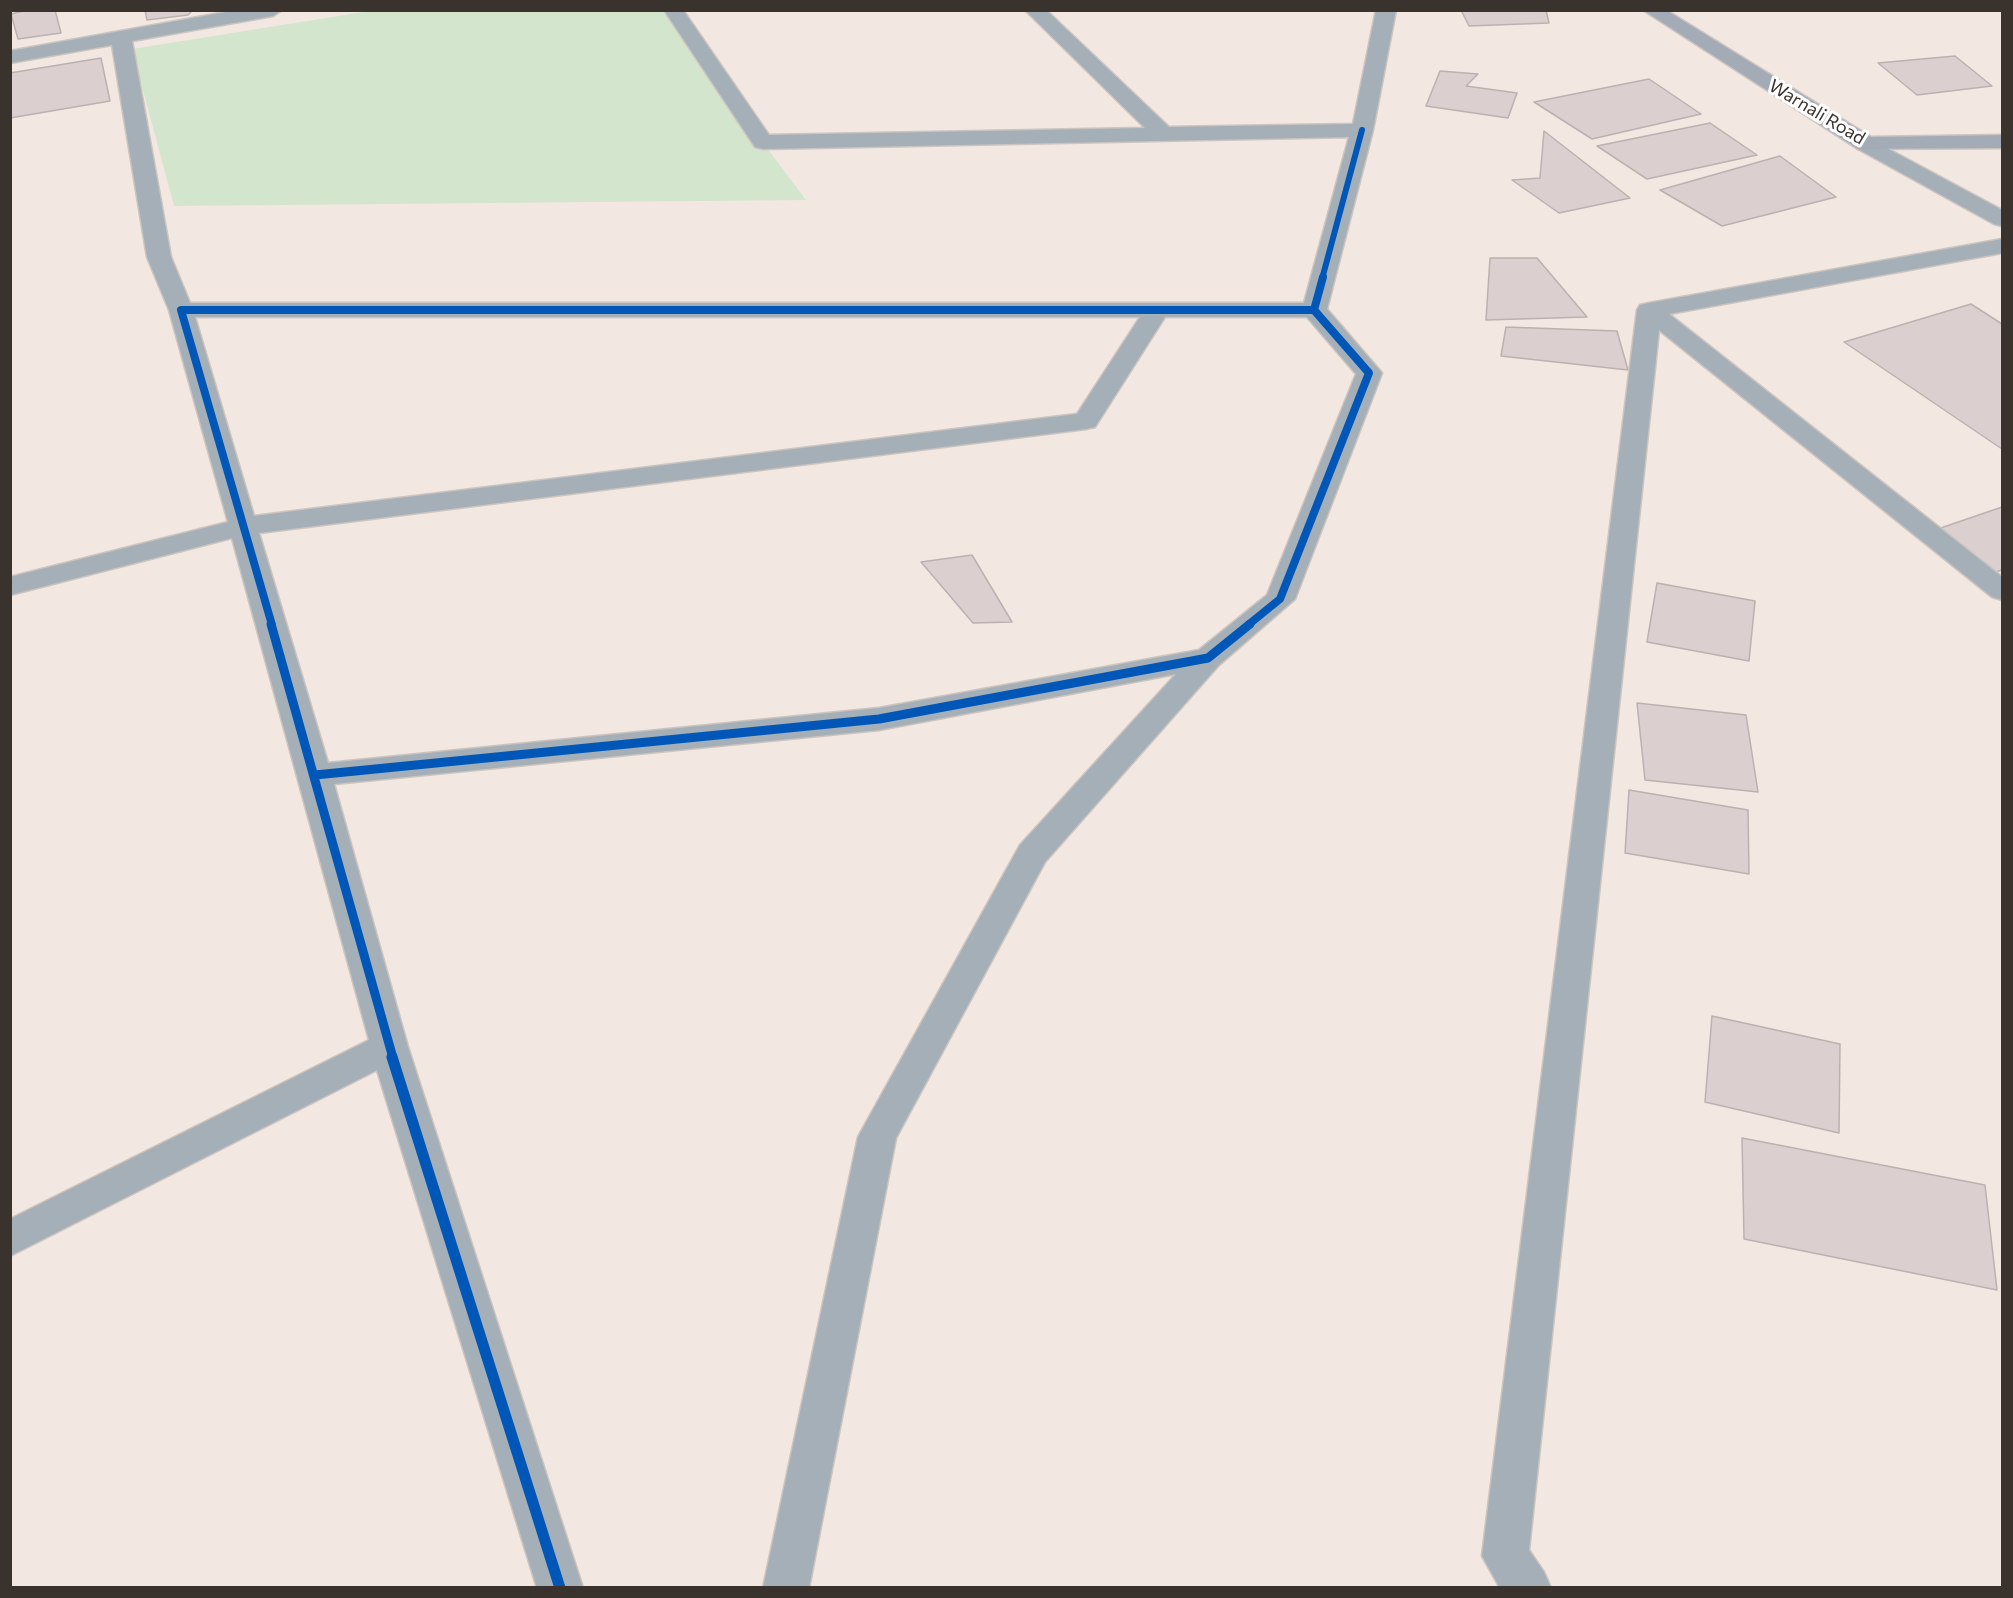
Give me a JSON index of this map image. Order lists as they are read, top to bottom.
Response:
{
  "streets": {
    "main road": ["Warnali Road"]
  }
}
